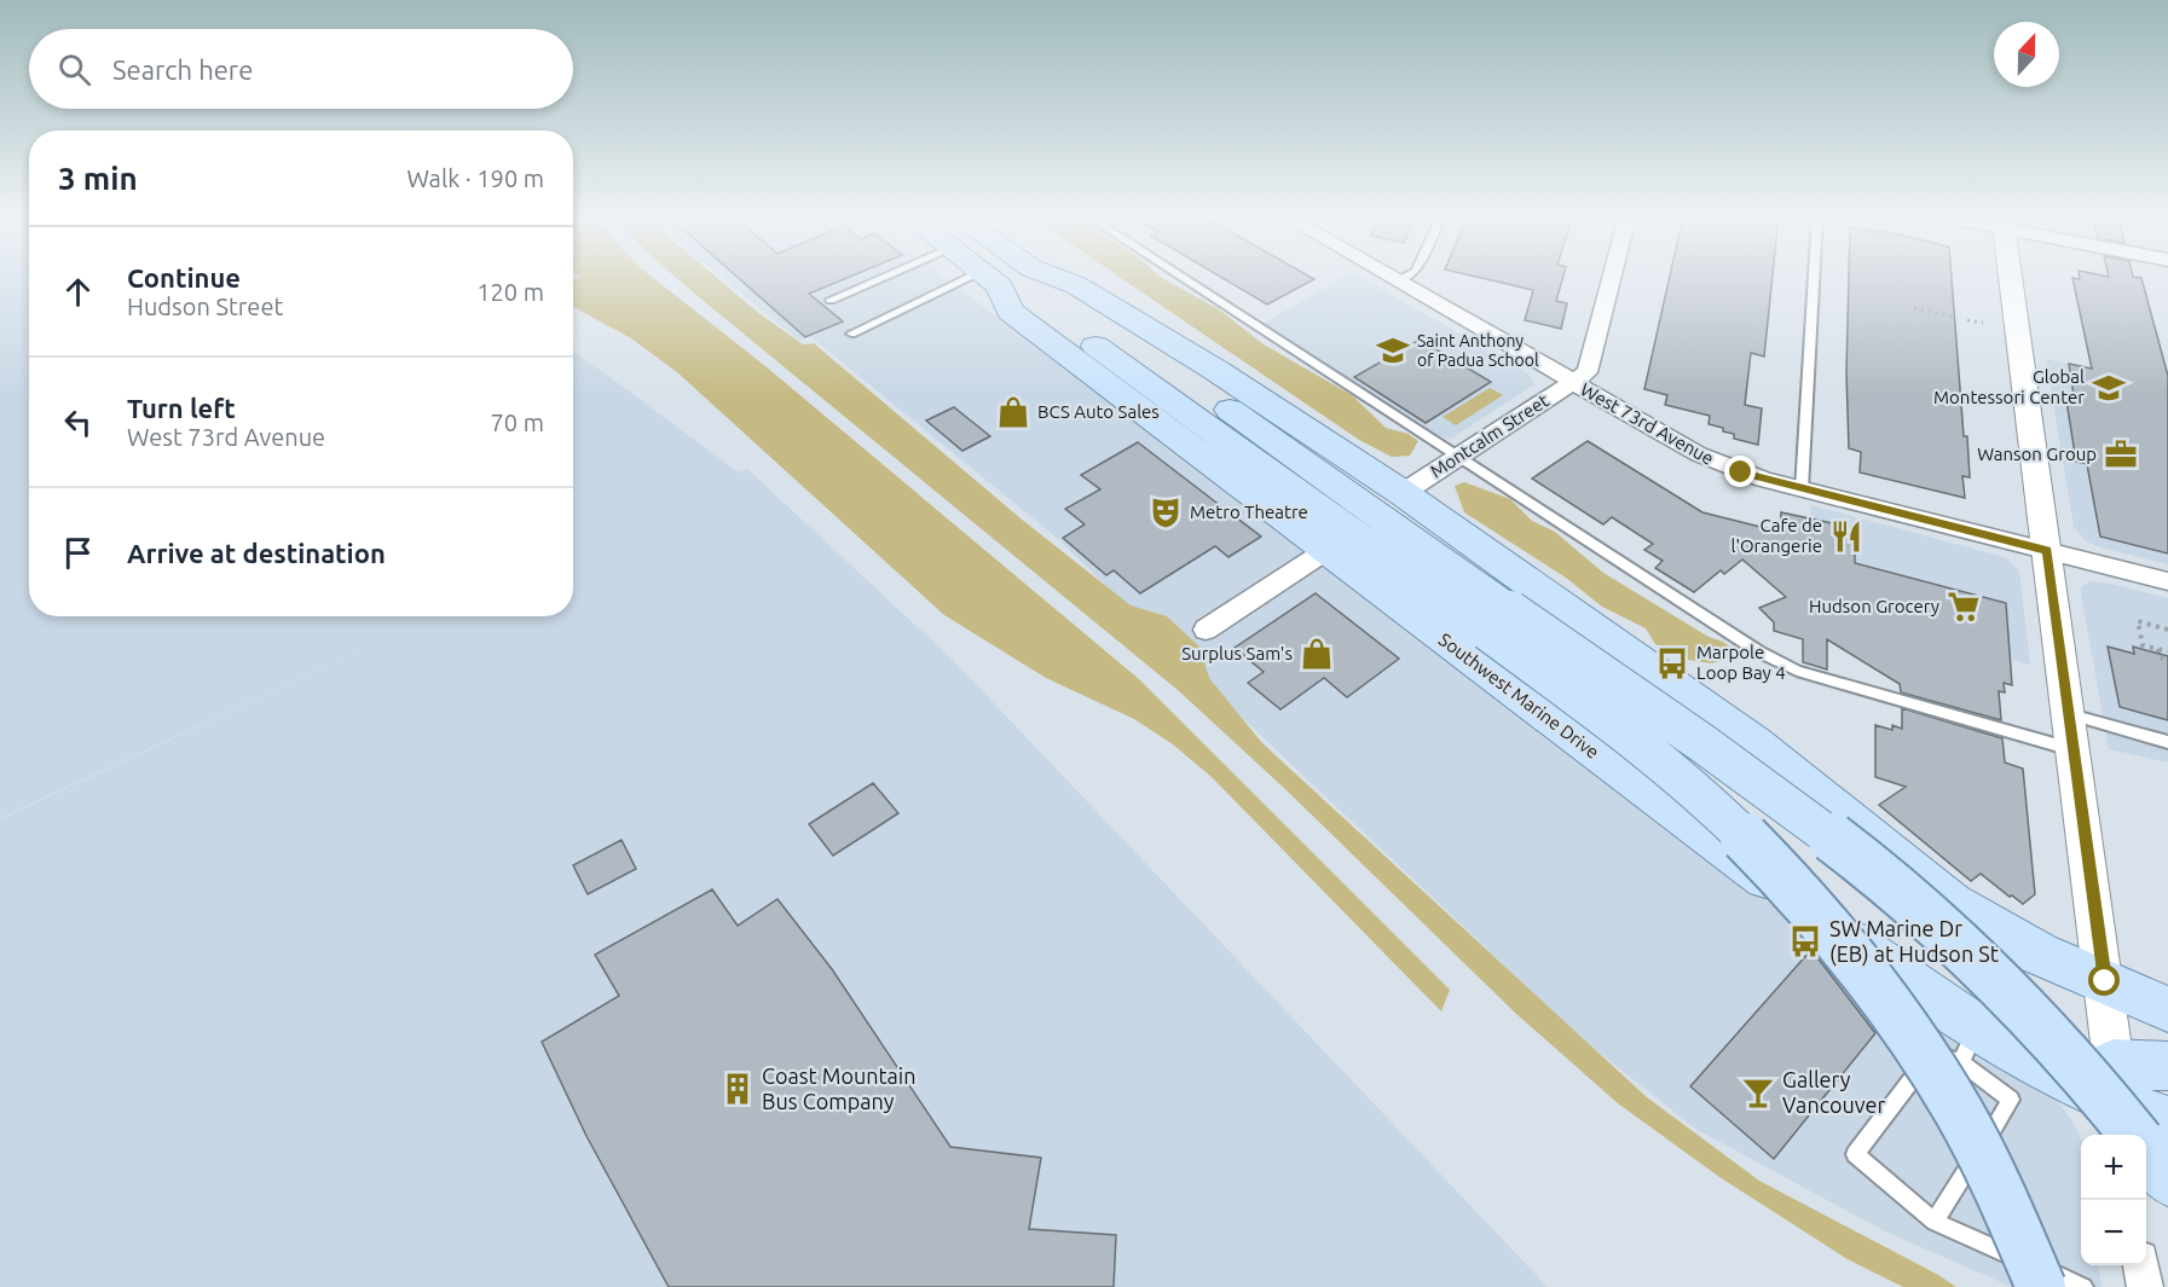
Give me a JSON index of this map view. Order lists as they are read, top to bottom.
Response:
{
  "streets": {
    "main road": ["Southwest Marine Drive"],
    "street": ["West 73rd Avenue", "Montcalm Street"]
  },
  "crossings": [
    ["West 73rd Avenue", "Montcalm Street"]
  ],
  "places": {
    "school or university": ["Saint Anthony of Padua School", "Global Montessori Center"],
    "shop": ["BCS Auto Sales", "Surplus Sam's"],
    "office": ["Wanson Group"],
    "theatre": ["Metro Theatre"],
    "restaurant": ["Cafe de l'Orangerie"],
    "supermarket": ["Hudson Grocery"],
    "bus stop": ["Marpole Loop Bay 4", "SW Marine Dr (EB) at Hudson St"],
    "building": ["Coast Mountain Bus Company"],
    "bar": ["Gallery Vancouver"]
  },
  "north": "top",
  "page": {
    "search": "Search here",
    "heading": ["3 min", "Walk · 190 m"],
    "list": [
      ["Continue", "Hudson Street", "120 m"],
      ["Turn left", "West 73rd Avenue", "70 m"],
      "Arrive at destination"
    ],
    "map_buttons": ["+", "−"]
  }
}
